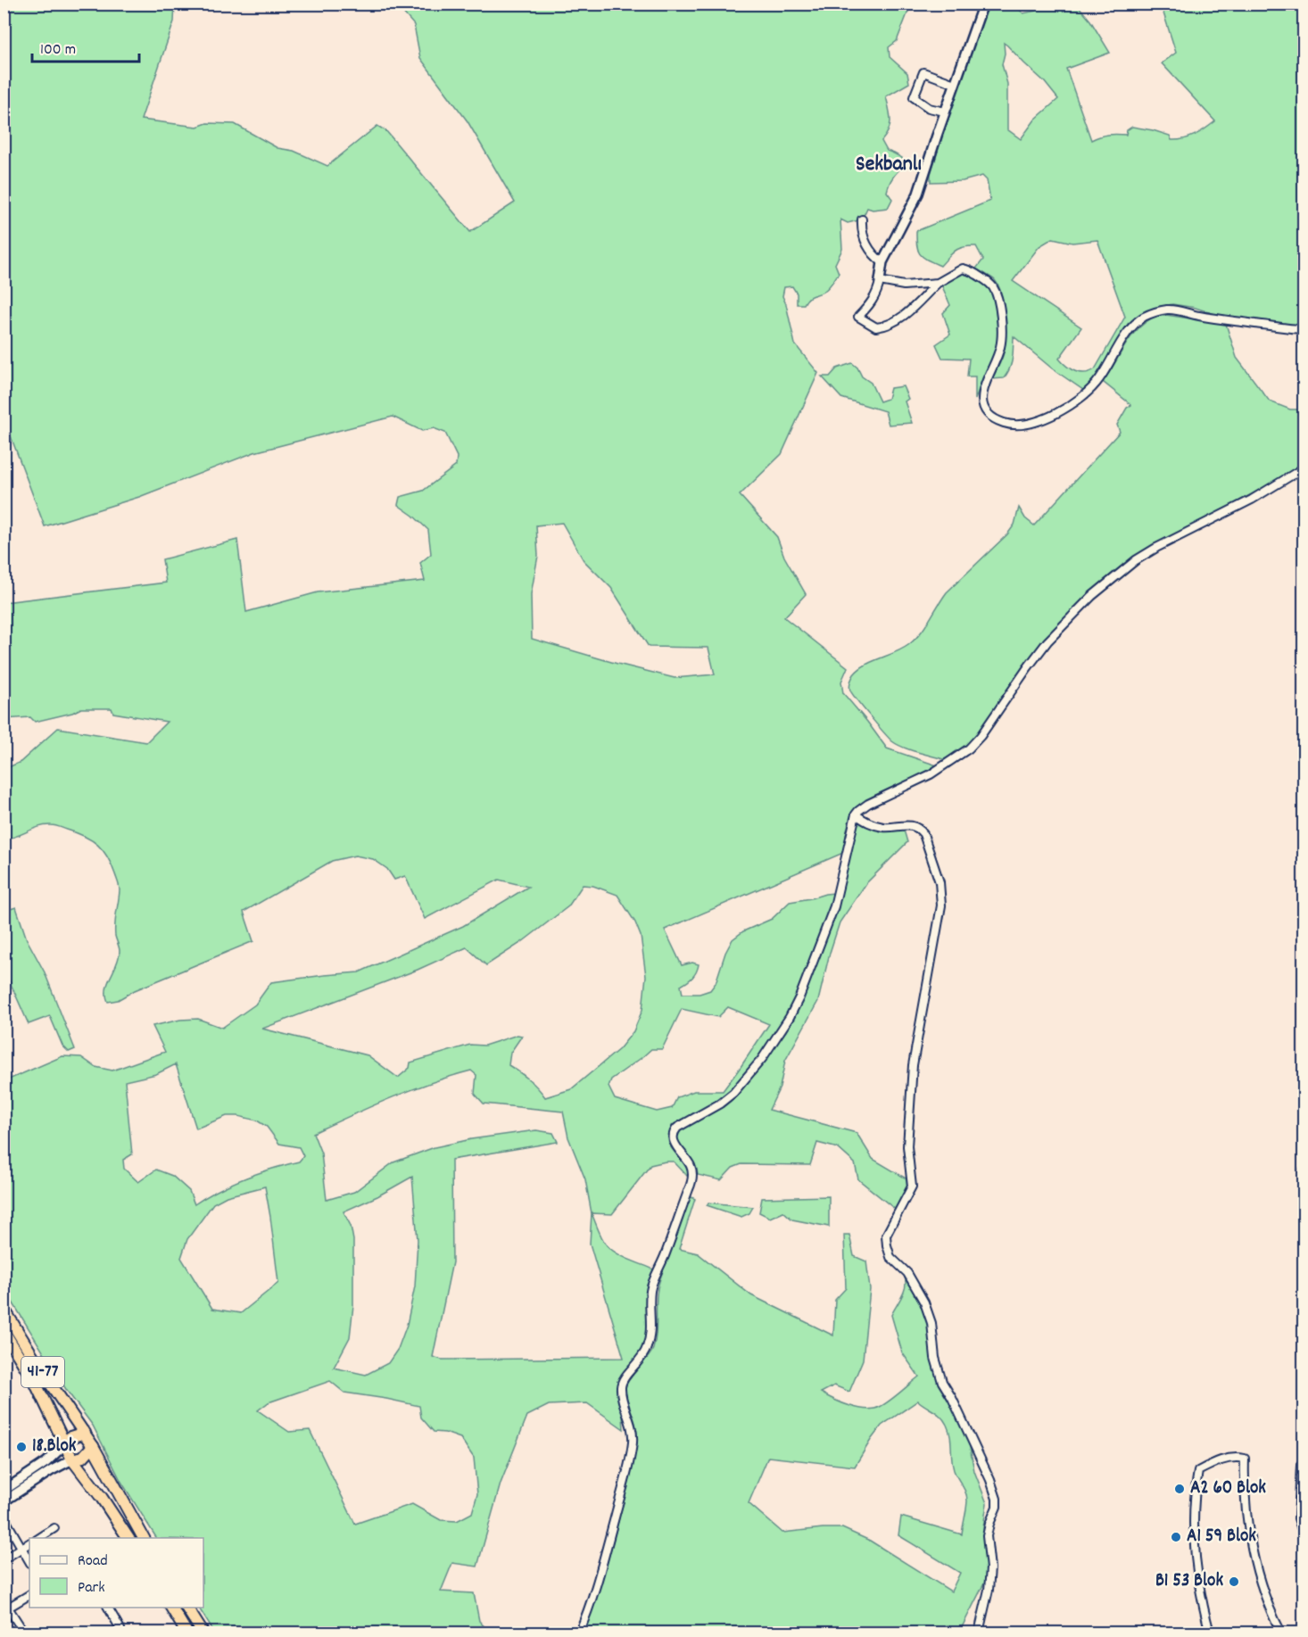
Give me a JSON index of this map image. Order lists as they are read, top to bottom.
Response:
{
  "streets": {
    "highway": ["41-77"]
  },
  "districts": ["Sekbanlı"],
  "places": [
    "18.Blok",
    "A2 60 Blok",
    "A1 59 Blok",
    "B1 53 Blok"
  ],
  "legend": ["Road", "Park"],
  "scale_bar": "100 m"
}
